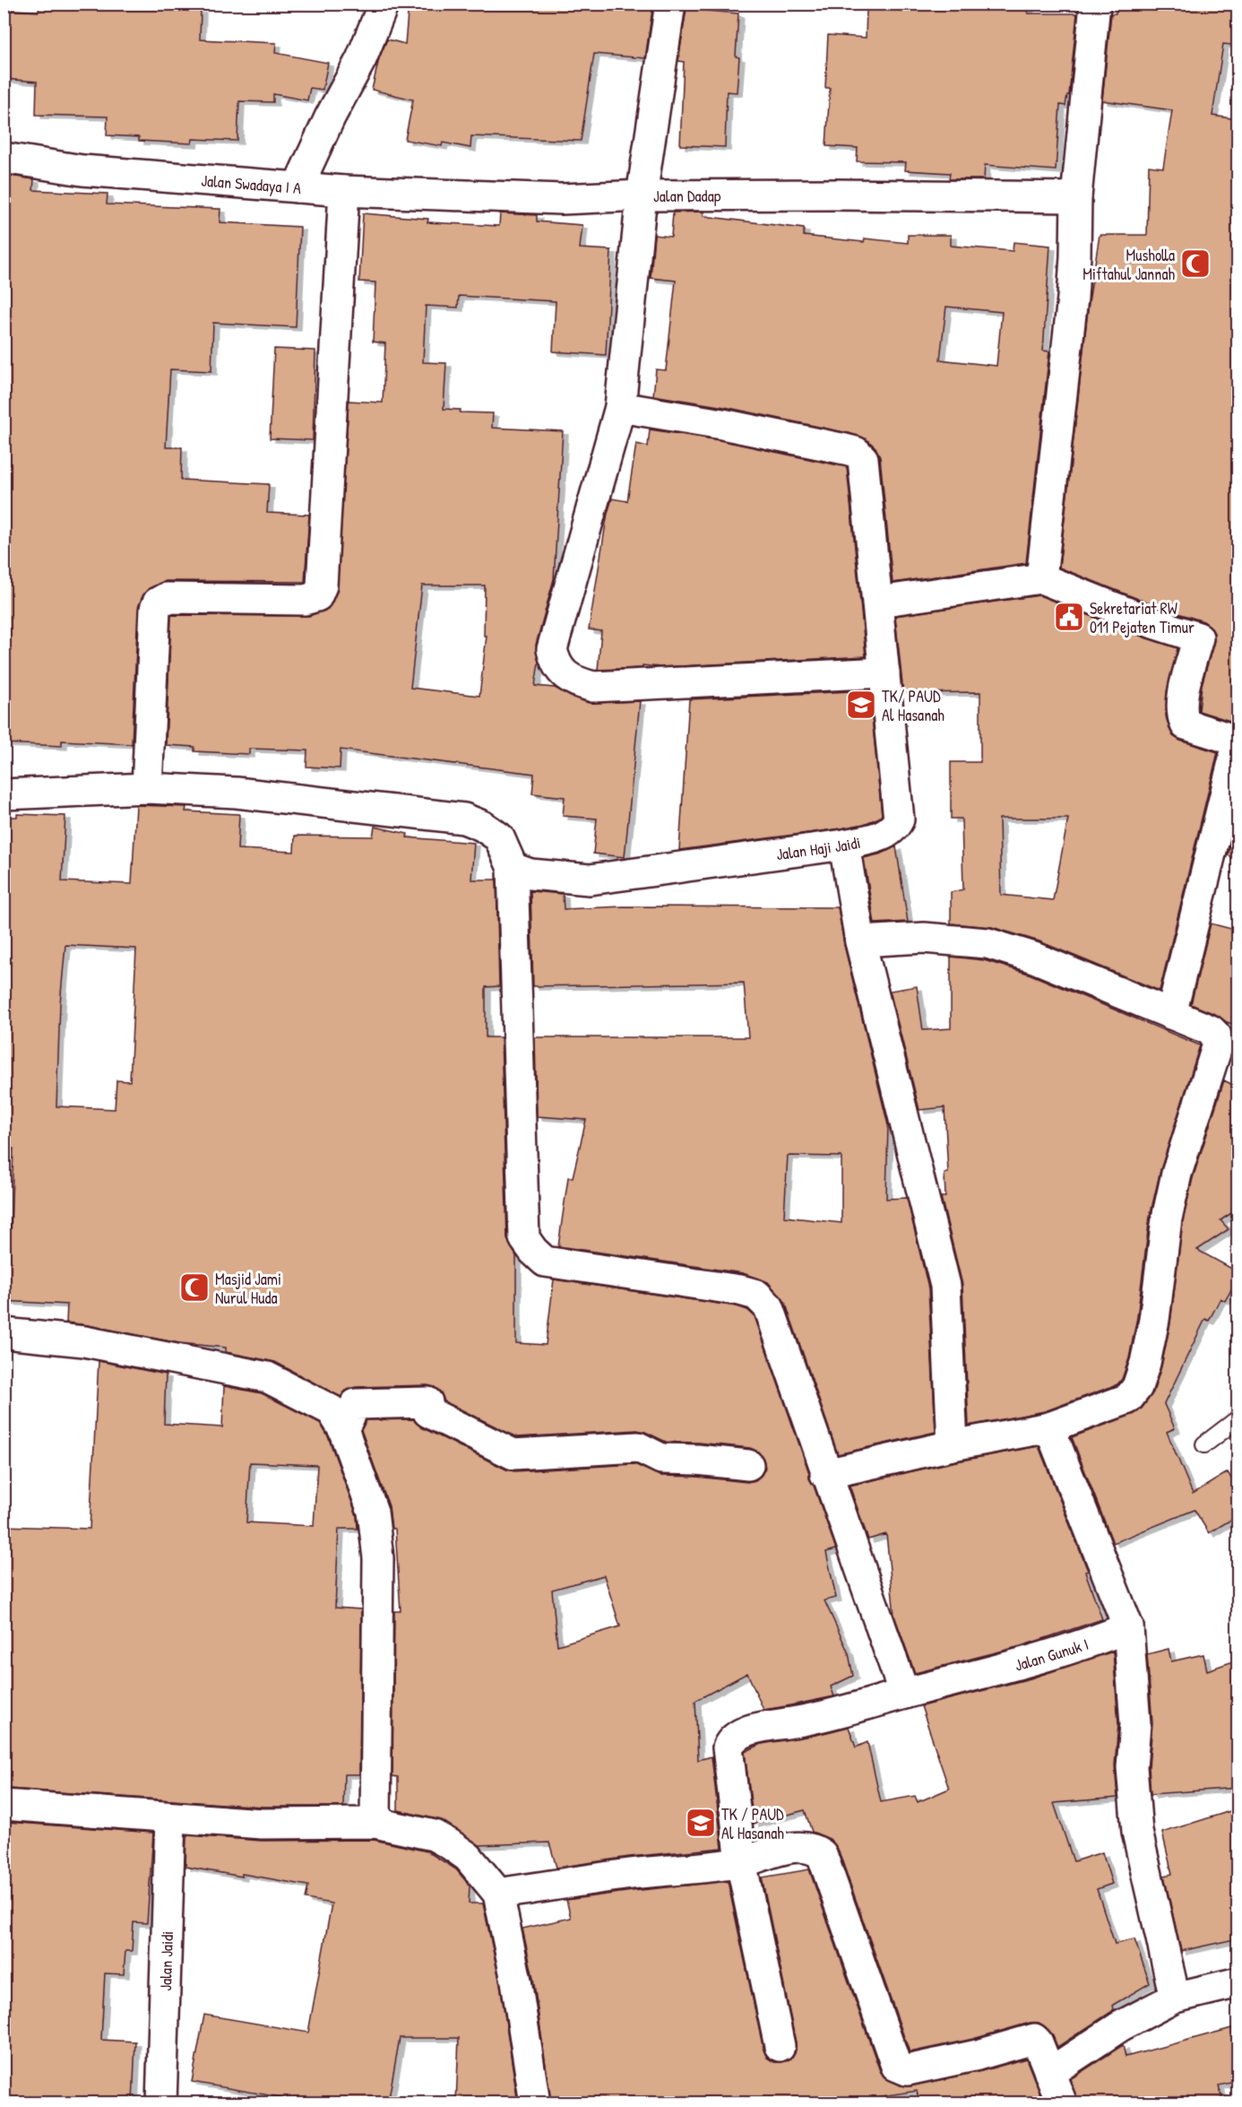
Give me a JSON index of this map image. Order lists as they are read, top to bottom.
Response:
{
  "streets": {
    "street": [
      "Jalan Swadaya I A",
      "Jalan Dadap",
      "Jalan Haji Jaidi",
      "Jalan Gunuk I",
      "Jalan Jaidi"
    ]
  },
  "crossings": [
    ["Jalan Swadaya I A", "Jalan Dadap"]
  ],
  "places": {
    "mosque": ["Musholla Miftahul Jannah", "Masjid Jami Nurul Huda"],
    "public building": ["Sekretariat RW 011 Pejaten Timur"],
    "school or university": ["TK/ PAUD Al Hasanah", "TK / PAUD Al Hasanah"]
  }
}
